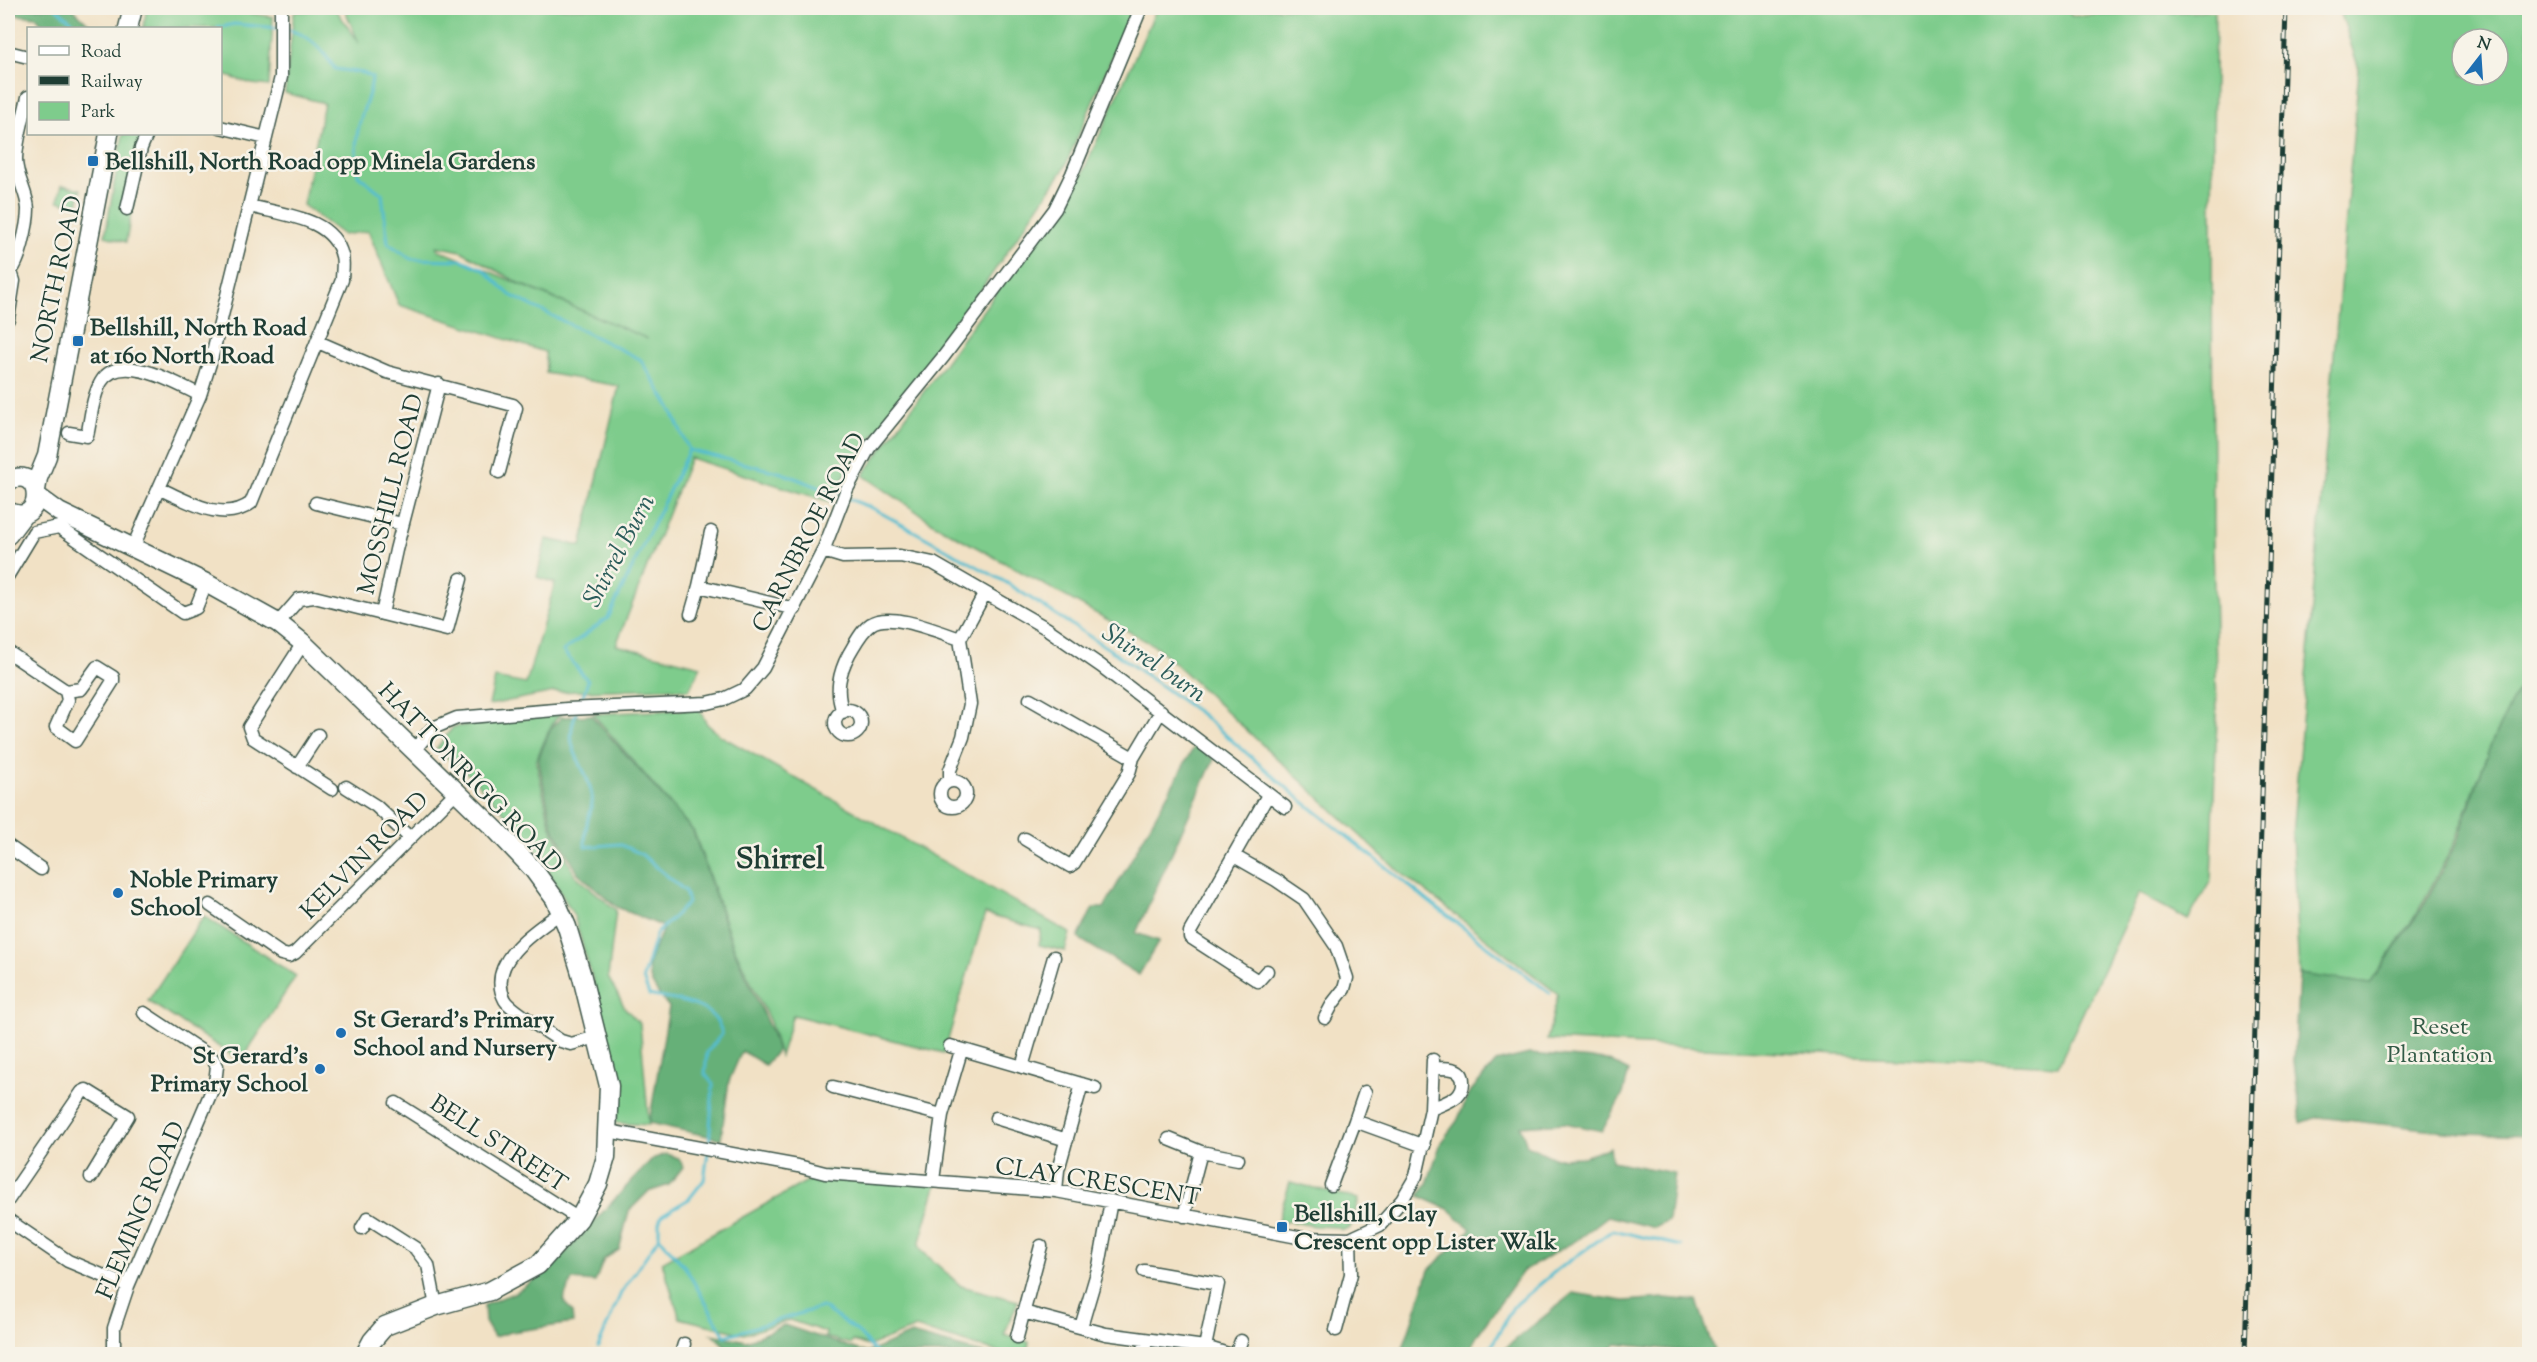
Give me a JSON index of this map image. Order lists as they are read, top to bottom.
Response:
{
  "streets": {
    "street": [
      "NORTH ROAD",
      "MOSSHILL ROAD",
      "CARNBROE ROAD",
      "HATTONRIGG ROAD",
      "KELVIN ROAD",
      "BELL STREET",
      "CLAY CRESCENT",
      "FLEMING ROAD"
    ]
  },
  "crossings": [
    ["NORTH ROAD", "HATTONRIGG ROAD"],
    ["CARNBROE ROAD", "HATTONRIGG ROAD"],
    ["HATTONRIGG ROAD", "KELVIN ROAD"],
    ["HATTONRIGG ROAD", "BELL STREET"],
    ["HATTONRIGG ROAD", "CLAY CRESCENT"]
  ],
  "districts": ["Shirrel"],
  "water": ["Shirrel Burn", "Shirrel burn"],
  "parks": ["Reset Plantation"],
  "places": {
    "transit": ["Bellshill, North Road opp Minela Gardens", "Bellshill, North Road at 160 North Road", "Bellshill, Clay Crescent opp Lister Walk"],
    "other": ["Noble Primary School", "St Gerard's Primary School and Nursery", "St Gerard's Primary School"]
  },
  "legend": ["Road", "Railway", "Park"],
  "north": "top"
}
